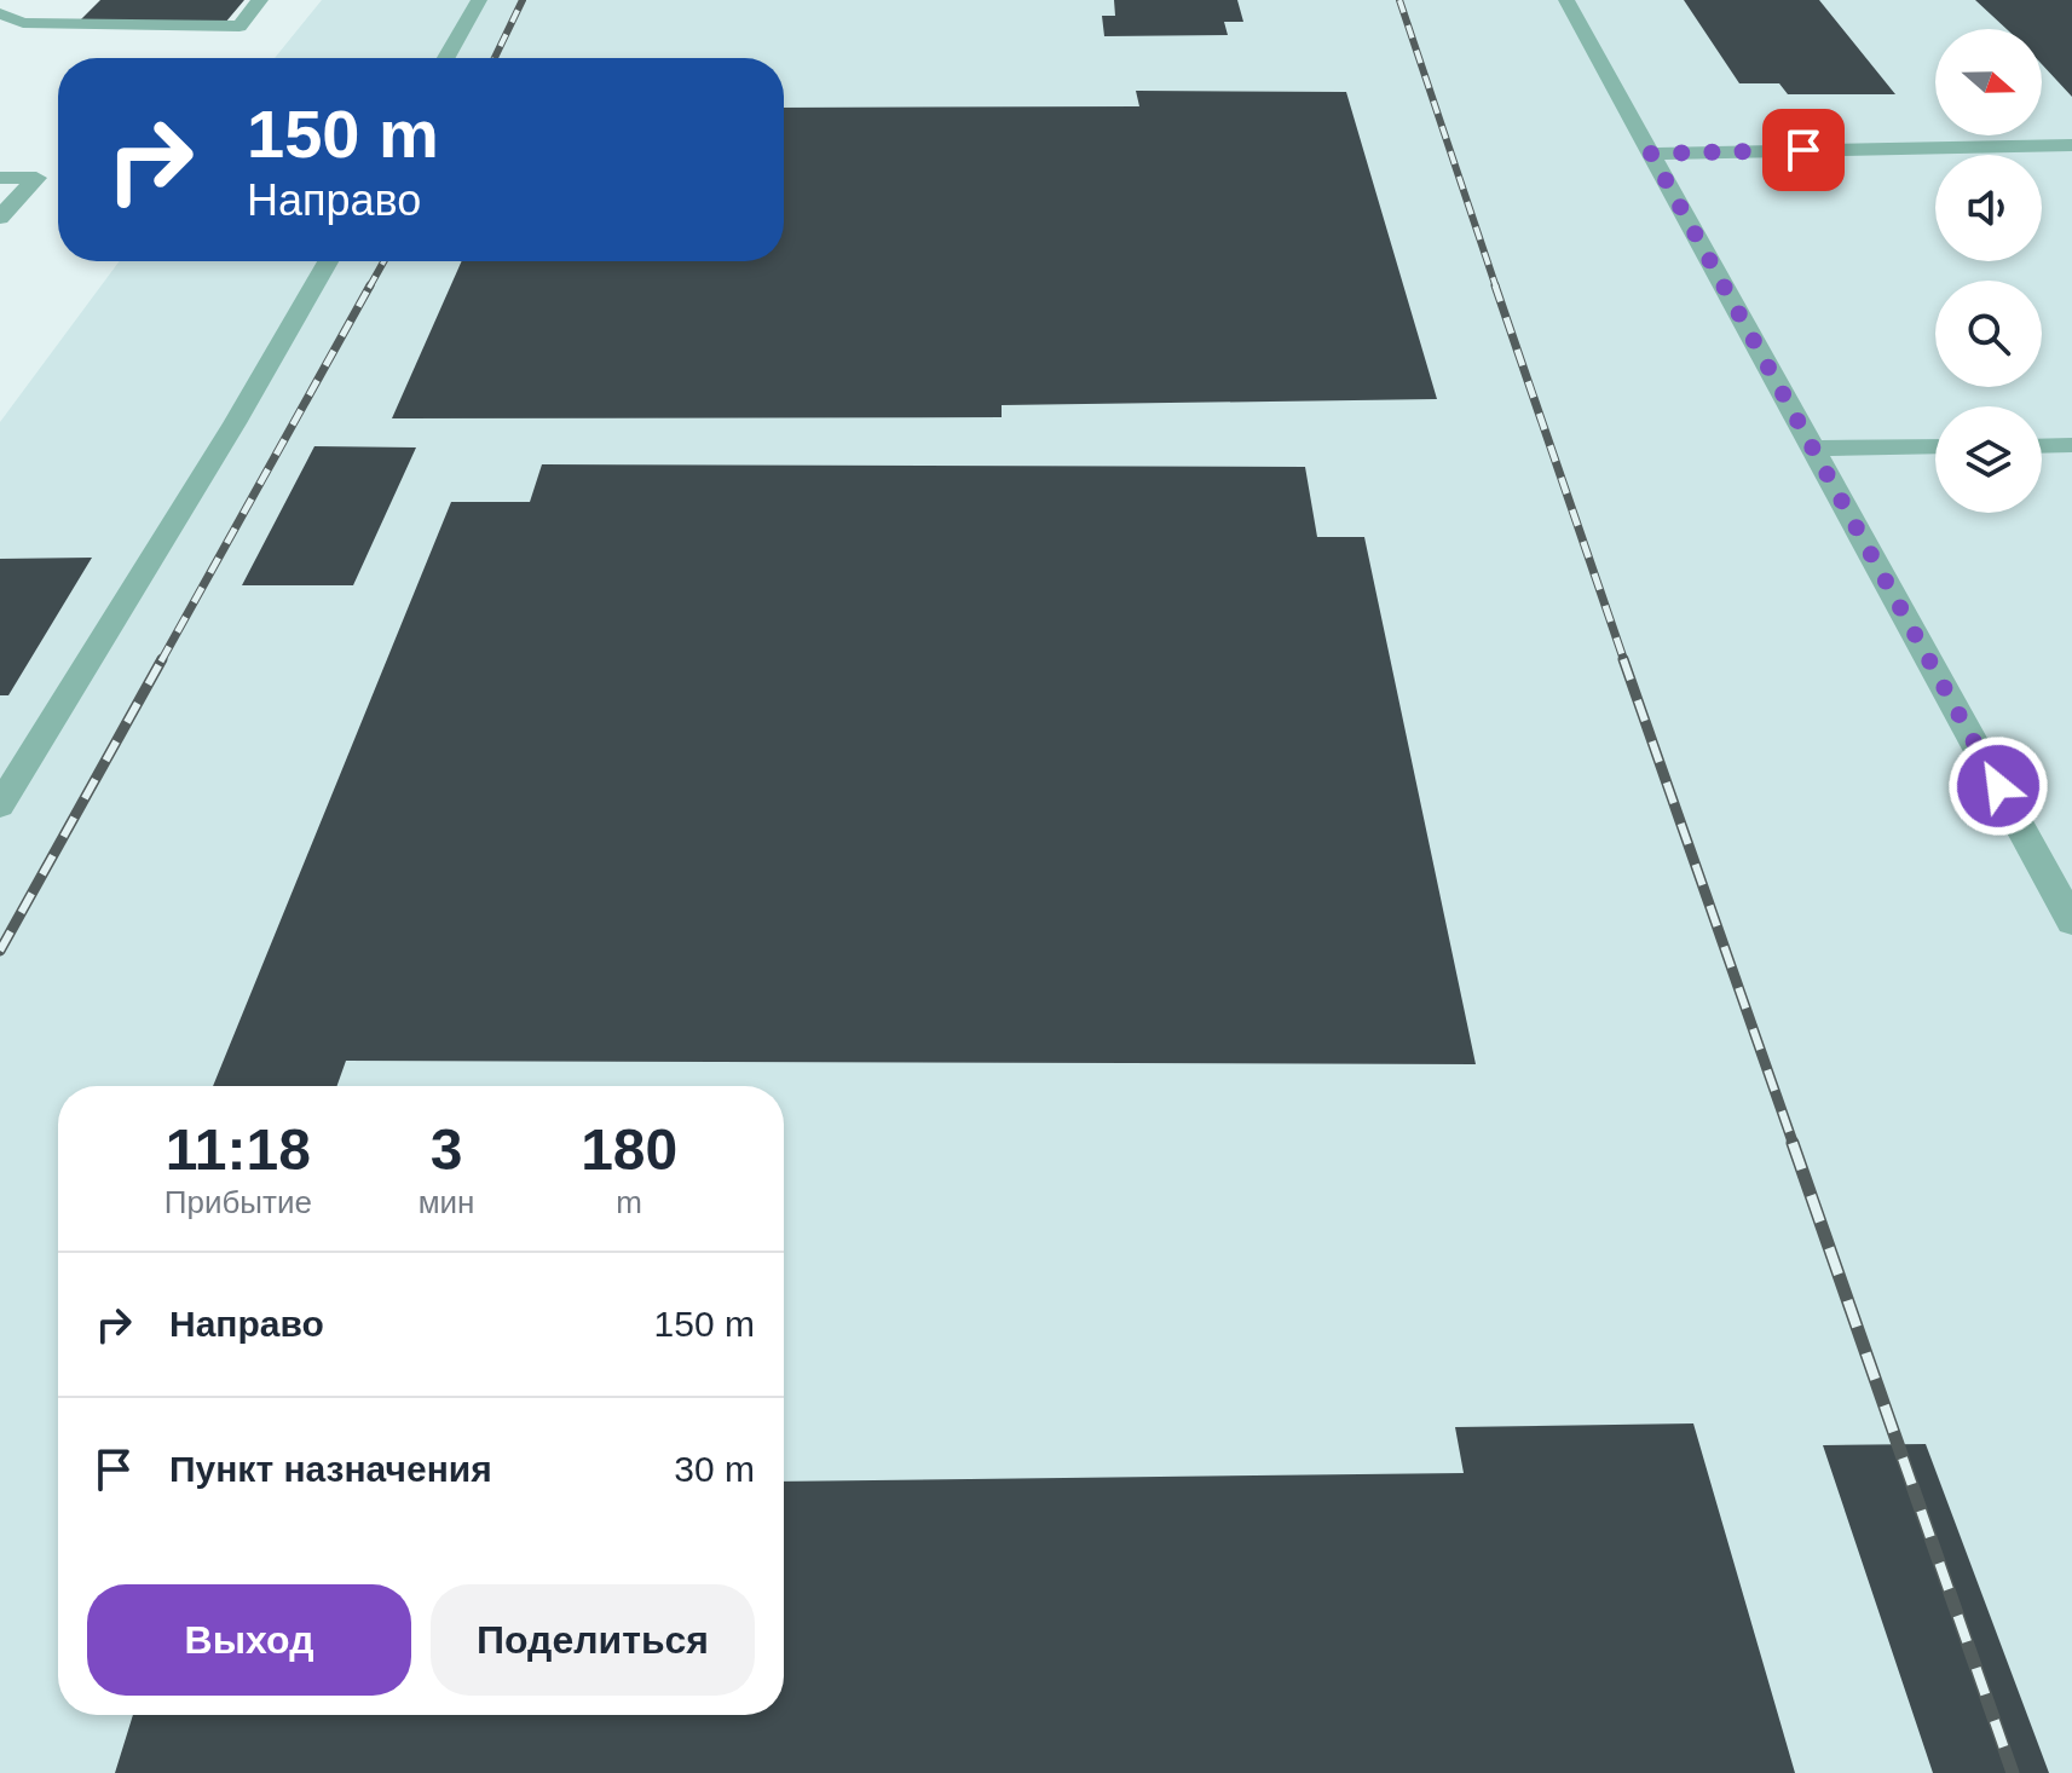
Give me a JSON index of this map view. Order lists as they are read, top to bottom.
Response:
{
  "north": "right",
  "page": {
    "turn": ["150 m", "Направо"],
    "eta": [
      "11:18",
      "Прибытие",
      "3",
      "мин",
      "180",
      "m"
    ],
    "list": [
      {
        "name": "Направо",
        "value": "150 m"
      },
      {
        "name": "Пункт назначения",
        "value": "30 m"
      }
    ],
    "buttons": ["Выход", "Поделиться"]
  }
}
